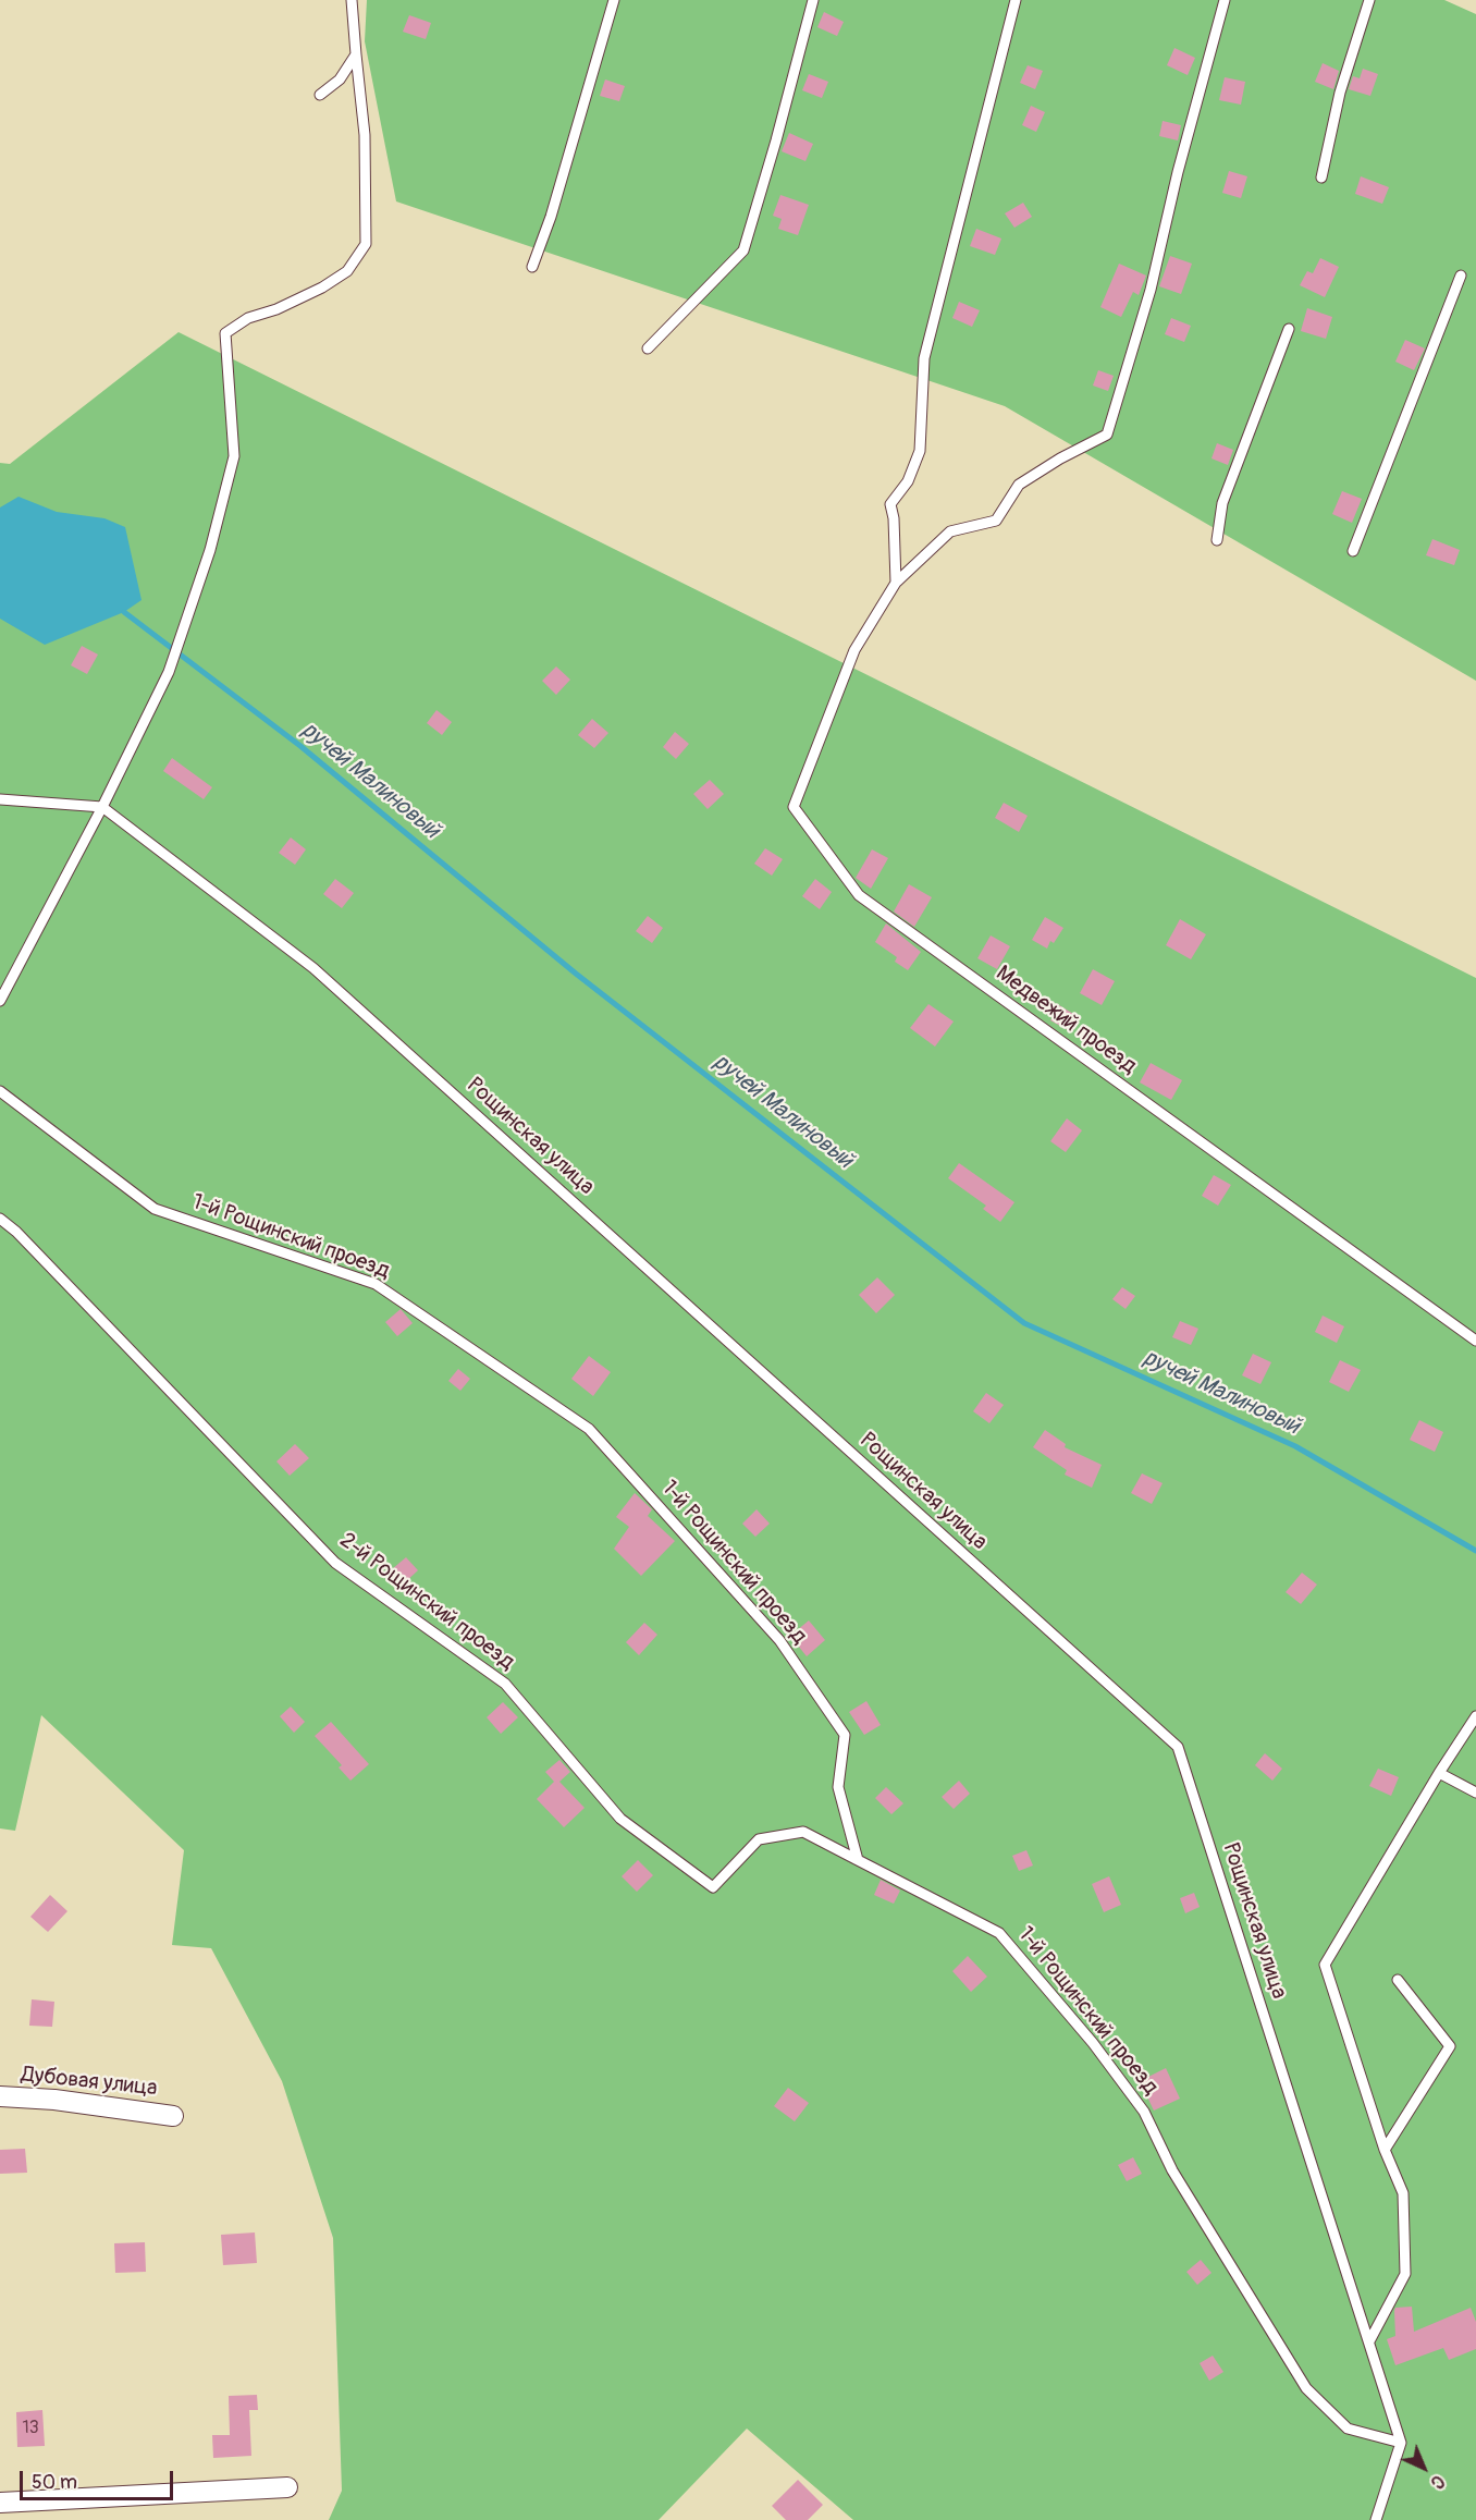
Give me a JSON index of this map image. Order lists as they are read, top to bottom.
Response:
{
  "streets": {
    "street": ["Дубовая улица"],
    "lane": [
      "Медвежий проезд",
      "Рощинская улица",
      "1-й Рощинский проезд",
      "2-й Рощинский проезд"
    ]
  },
  "crossings": [
    ["Рощинская улица", "1-й Рощинский проезд"],
    ["1-й Рощинский проезд", "2-й Рощинский проезд"]
  ],
  "water": ["ручей Малиновый"],
  "house_numbers": ["13"],
  "scale_bar": "50 m",
  "north": "bottom right"
}
